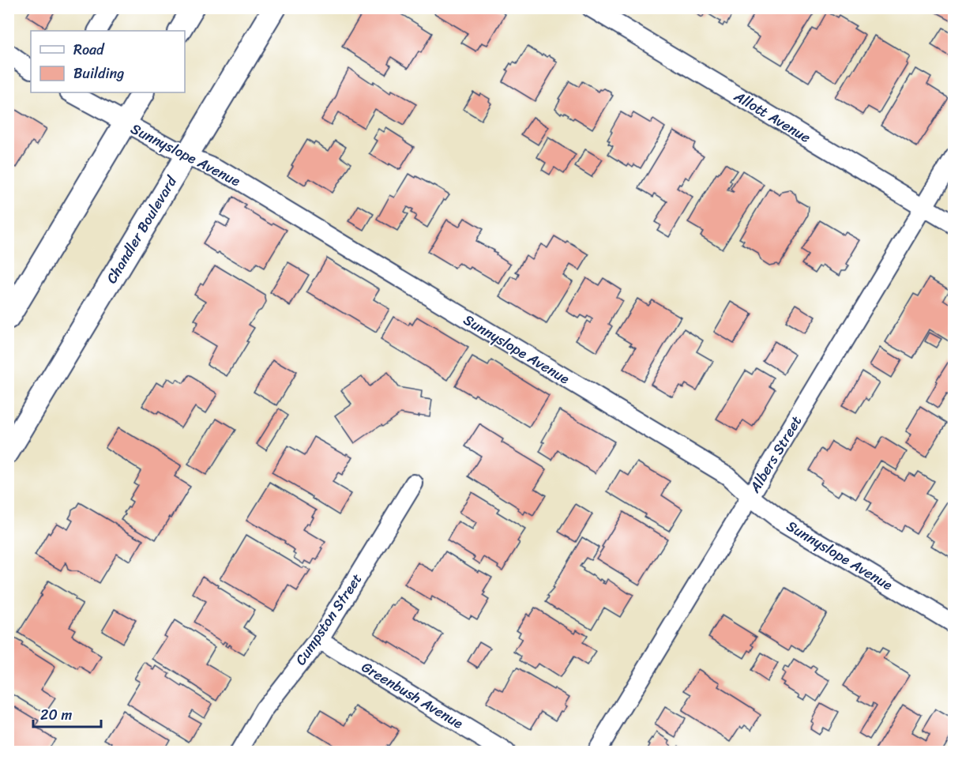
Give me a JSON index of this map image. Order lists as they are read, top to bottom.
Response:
{
  "streets": {
    "street": [
      "Allott Avenue",
      "Sunnyslope Avenue",
      "Chandler Boulevard",
      "Albers Street",
      "Cumpston Street",
      "Greenbush Avenue"
    ]
  },
  "crossings": [
    ["Allott Avenue", "Albers Street"],
    ["Sunnyslope Avenue", "Chandler Boulevard"],
    ["Sunnyslope Avenue", "Albers Street"],
    ["Cumpston Street", "Greenbush Avenue"]
  ],
  "legend": ["Road", "Building"],
  "scale_bar": "20 m"
}
